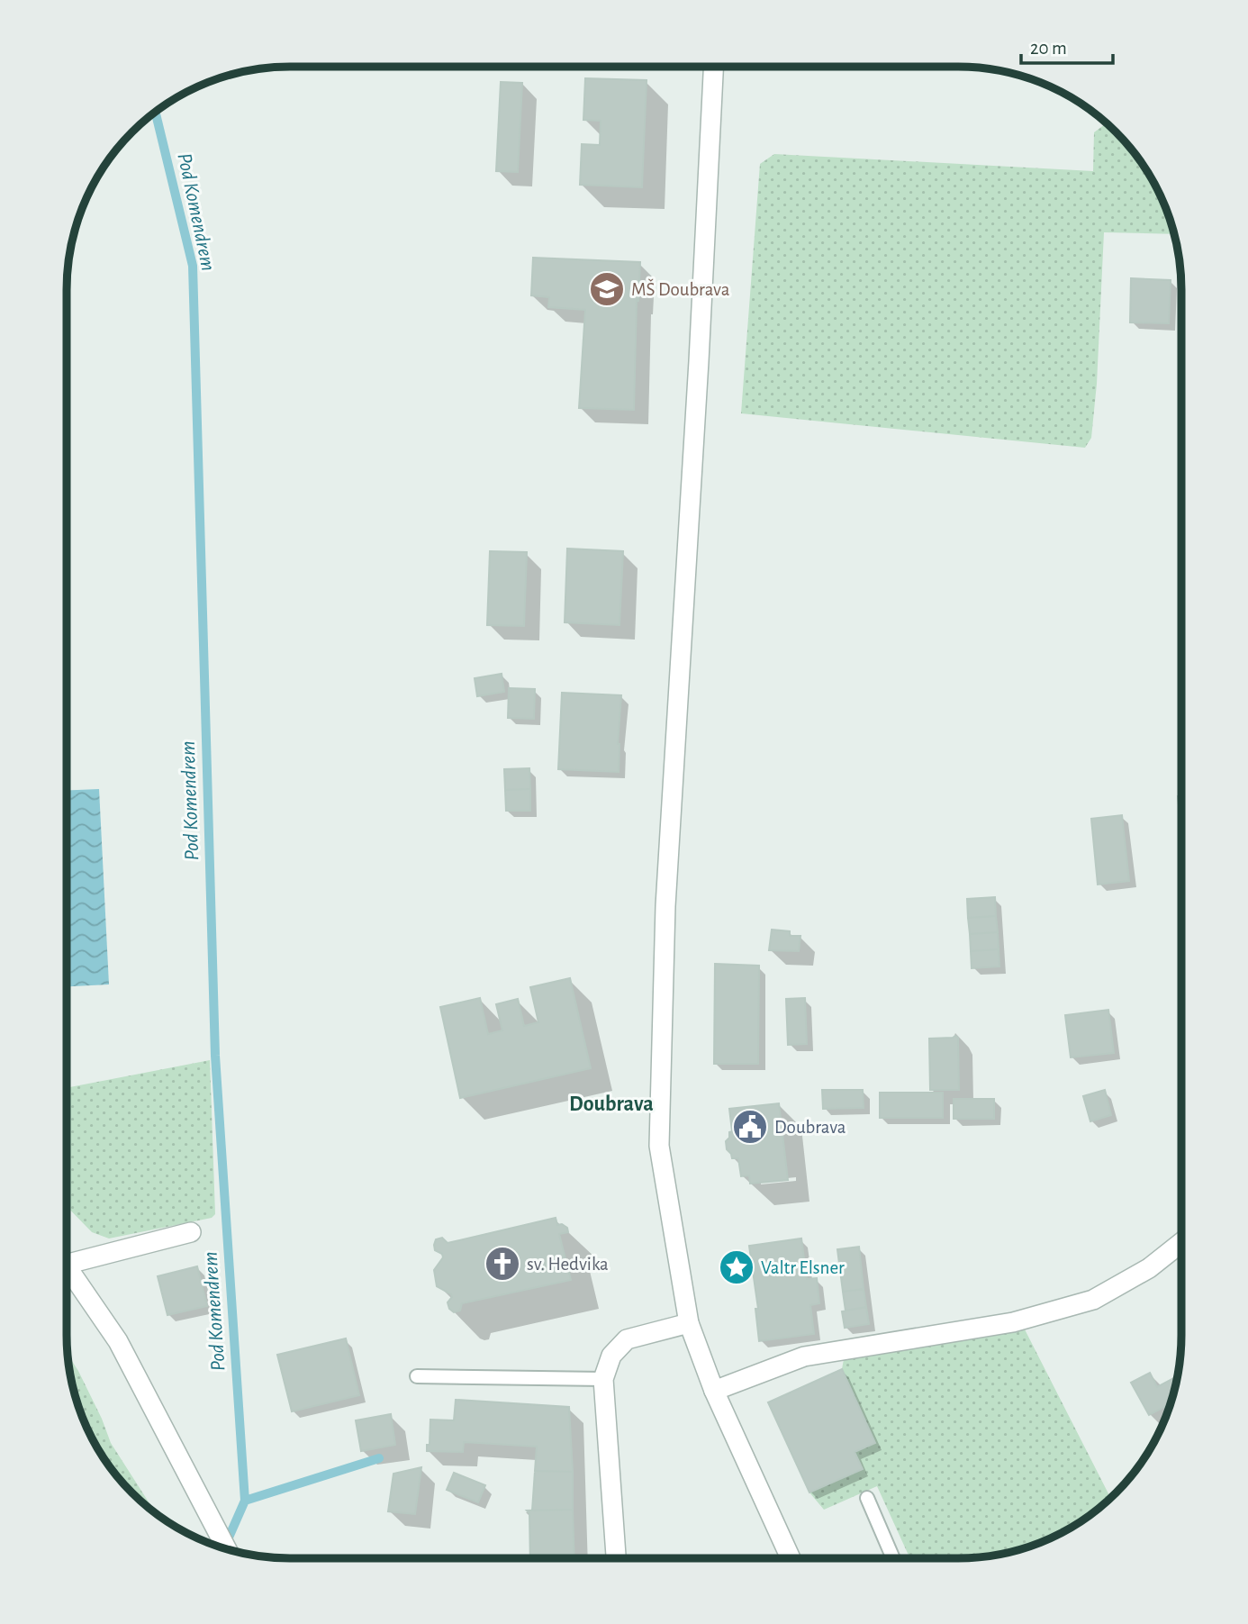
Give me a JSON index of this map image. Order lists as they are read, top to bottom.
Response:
{
  "districts": ["Doubrava"],
  "water": ["Pod Komendrem"],
  "places": {
    "school or university": ["MŠ Doubrava"],
    "public building": ["Doubrava"],
    "church": ["sv. Hedvika"],
    "place": ["Valtr Elsner"]
  },
  "scale_bar": "20 m"
}
